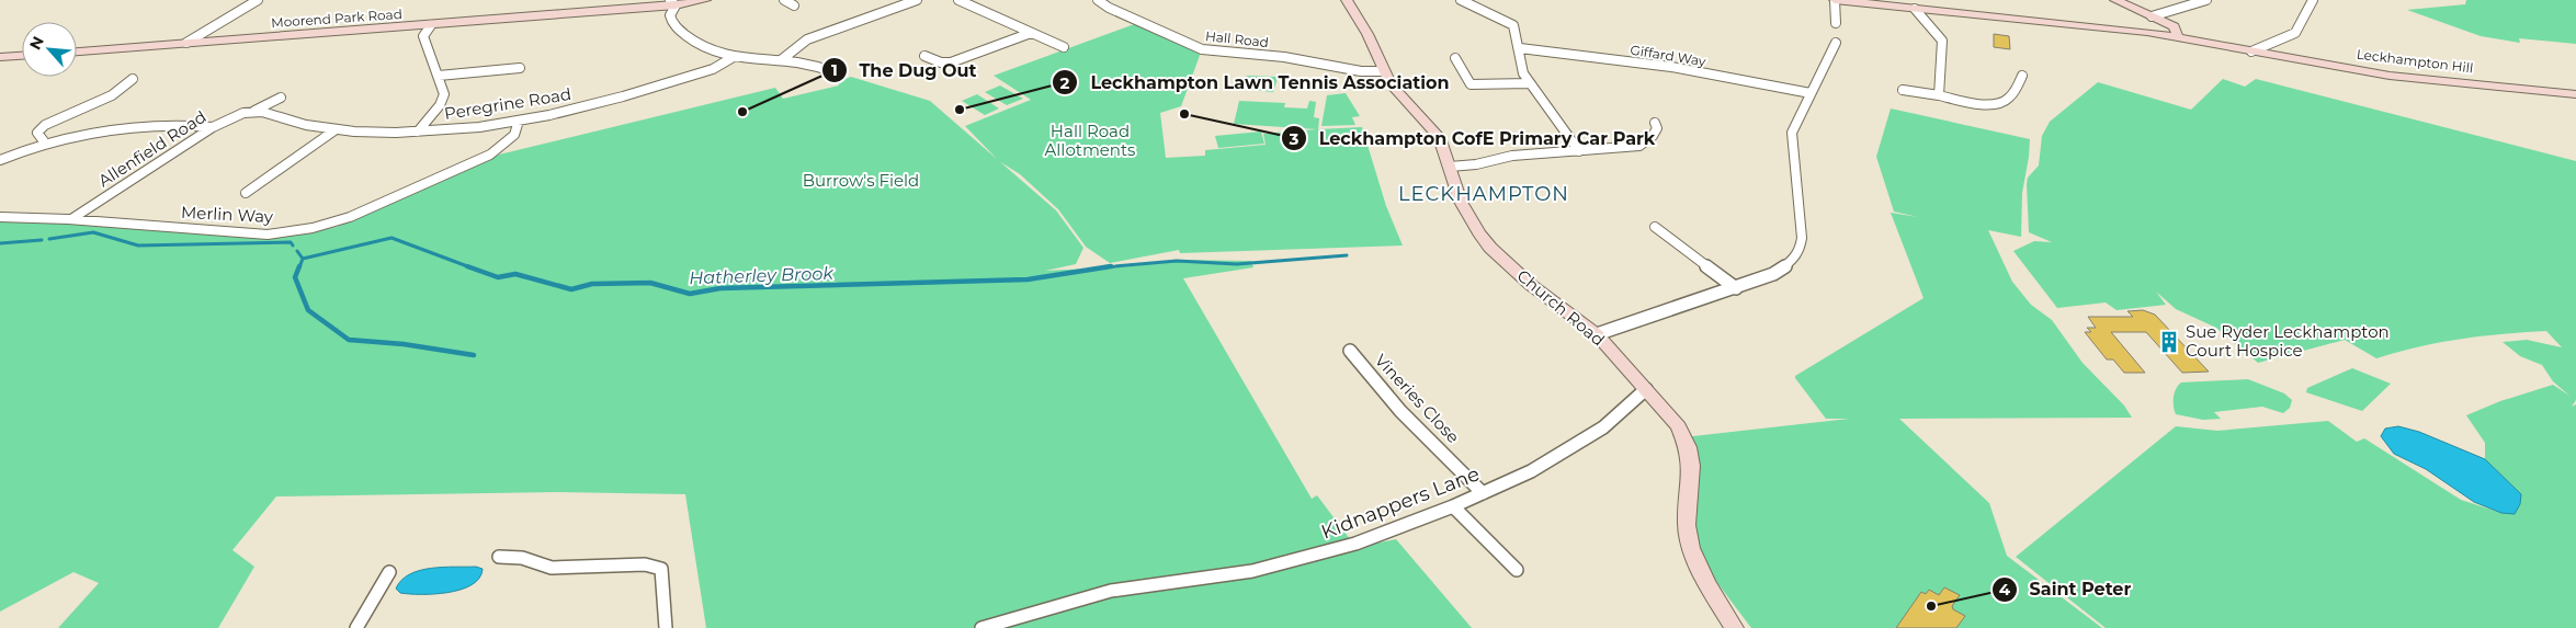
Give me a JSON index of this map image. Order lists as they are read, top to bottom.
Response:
{
  "streets": {
    "street": [
      "Moorend Park Road",
      "Hall Road",
      "Giffard Way",
      "Leckhampton Hill",
      "Peregrine Road",
      "Allenfield Road",
      "Merlin Way",
      "Church Road",
      "Vineries Close",
      "Kidnappers Lane"
    ]
  },
  "crossings": [
    ["Hall Road", "Church Road"],
    ["Peregrine Road", "Allenfield Road"],
    ["Peregrine Road", "Merlin Way"],
    ["Allenfield Road", "Merlin Way"],
    ["Church Road", "Kidnappers Lane"],
    ["Vineries Close", "Kidnappers Lane"]
  ],
  "districts": ["LECKHAMPTON"],
  "water": ["Hatherley Brook"],
  "parks": ["Hall Road Allotments", "Burrow's Field"],
  "places": {
    "other": [
      "Leckhampton Lawn Tennis Association",
      "The Dug Out",
      "Leckhampton CofE Primary Car Park",
      "Saint Peter"
    ],
    "building": ["Sue Ryder Leckhampton Court Hospice"]
  },
  "north": "top left"
}
